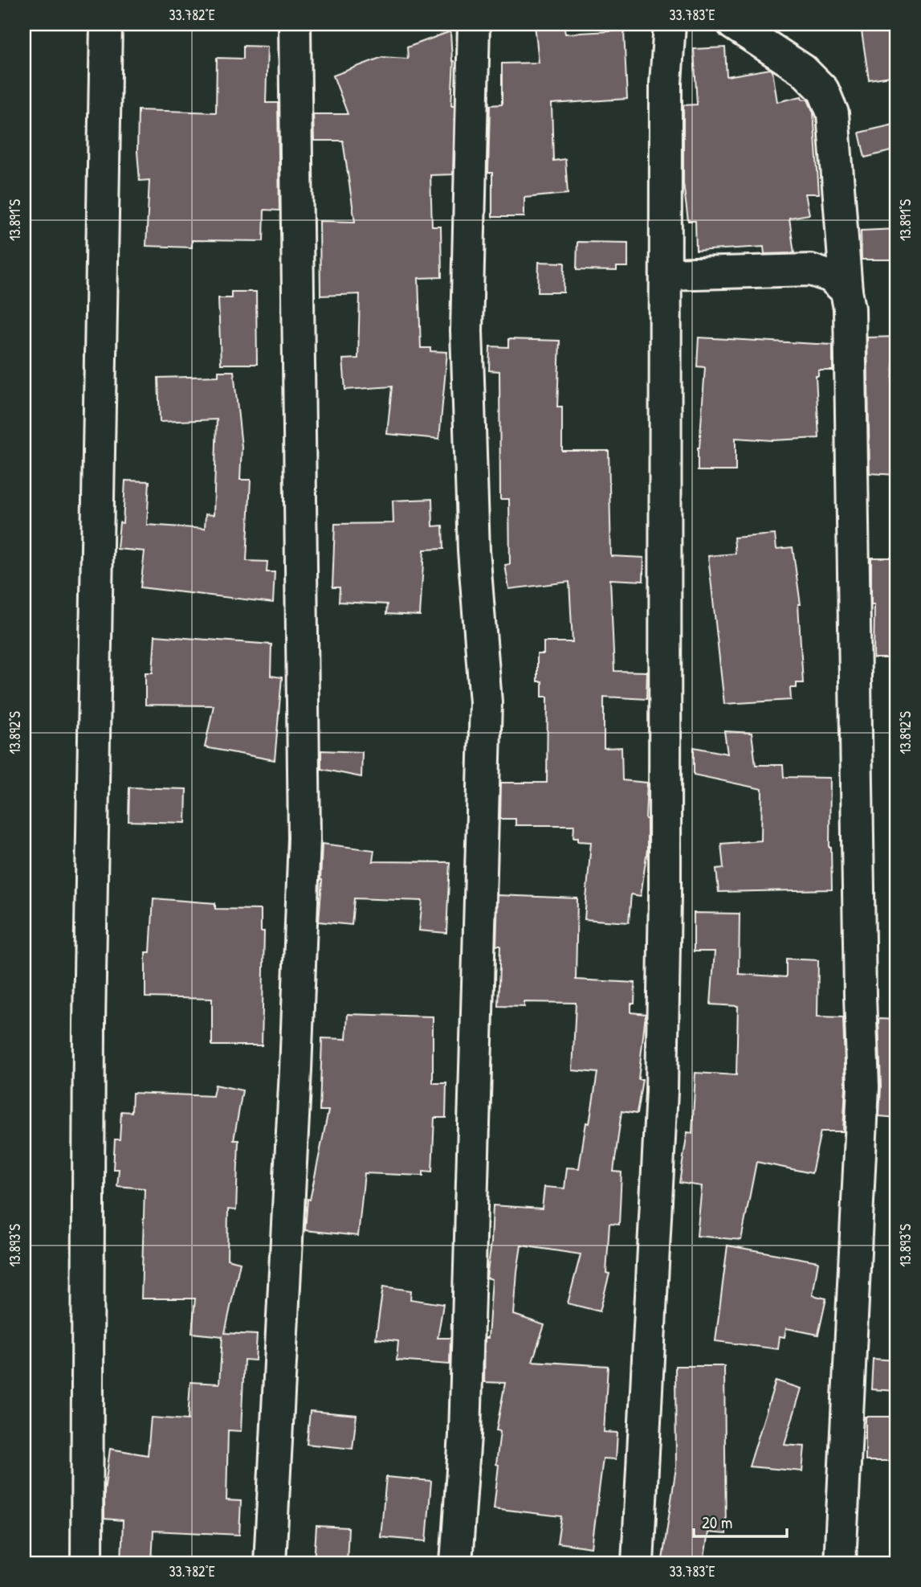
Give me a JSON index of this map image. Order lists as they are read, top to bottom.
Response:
{
  "scale_bar": "20 m",
  "coordinates": [
    "33.782°E",
    "33.783°E",
    "13.891°S",
    "13.892°S",
    "13.893°S"
  ]
}
